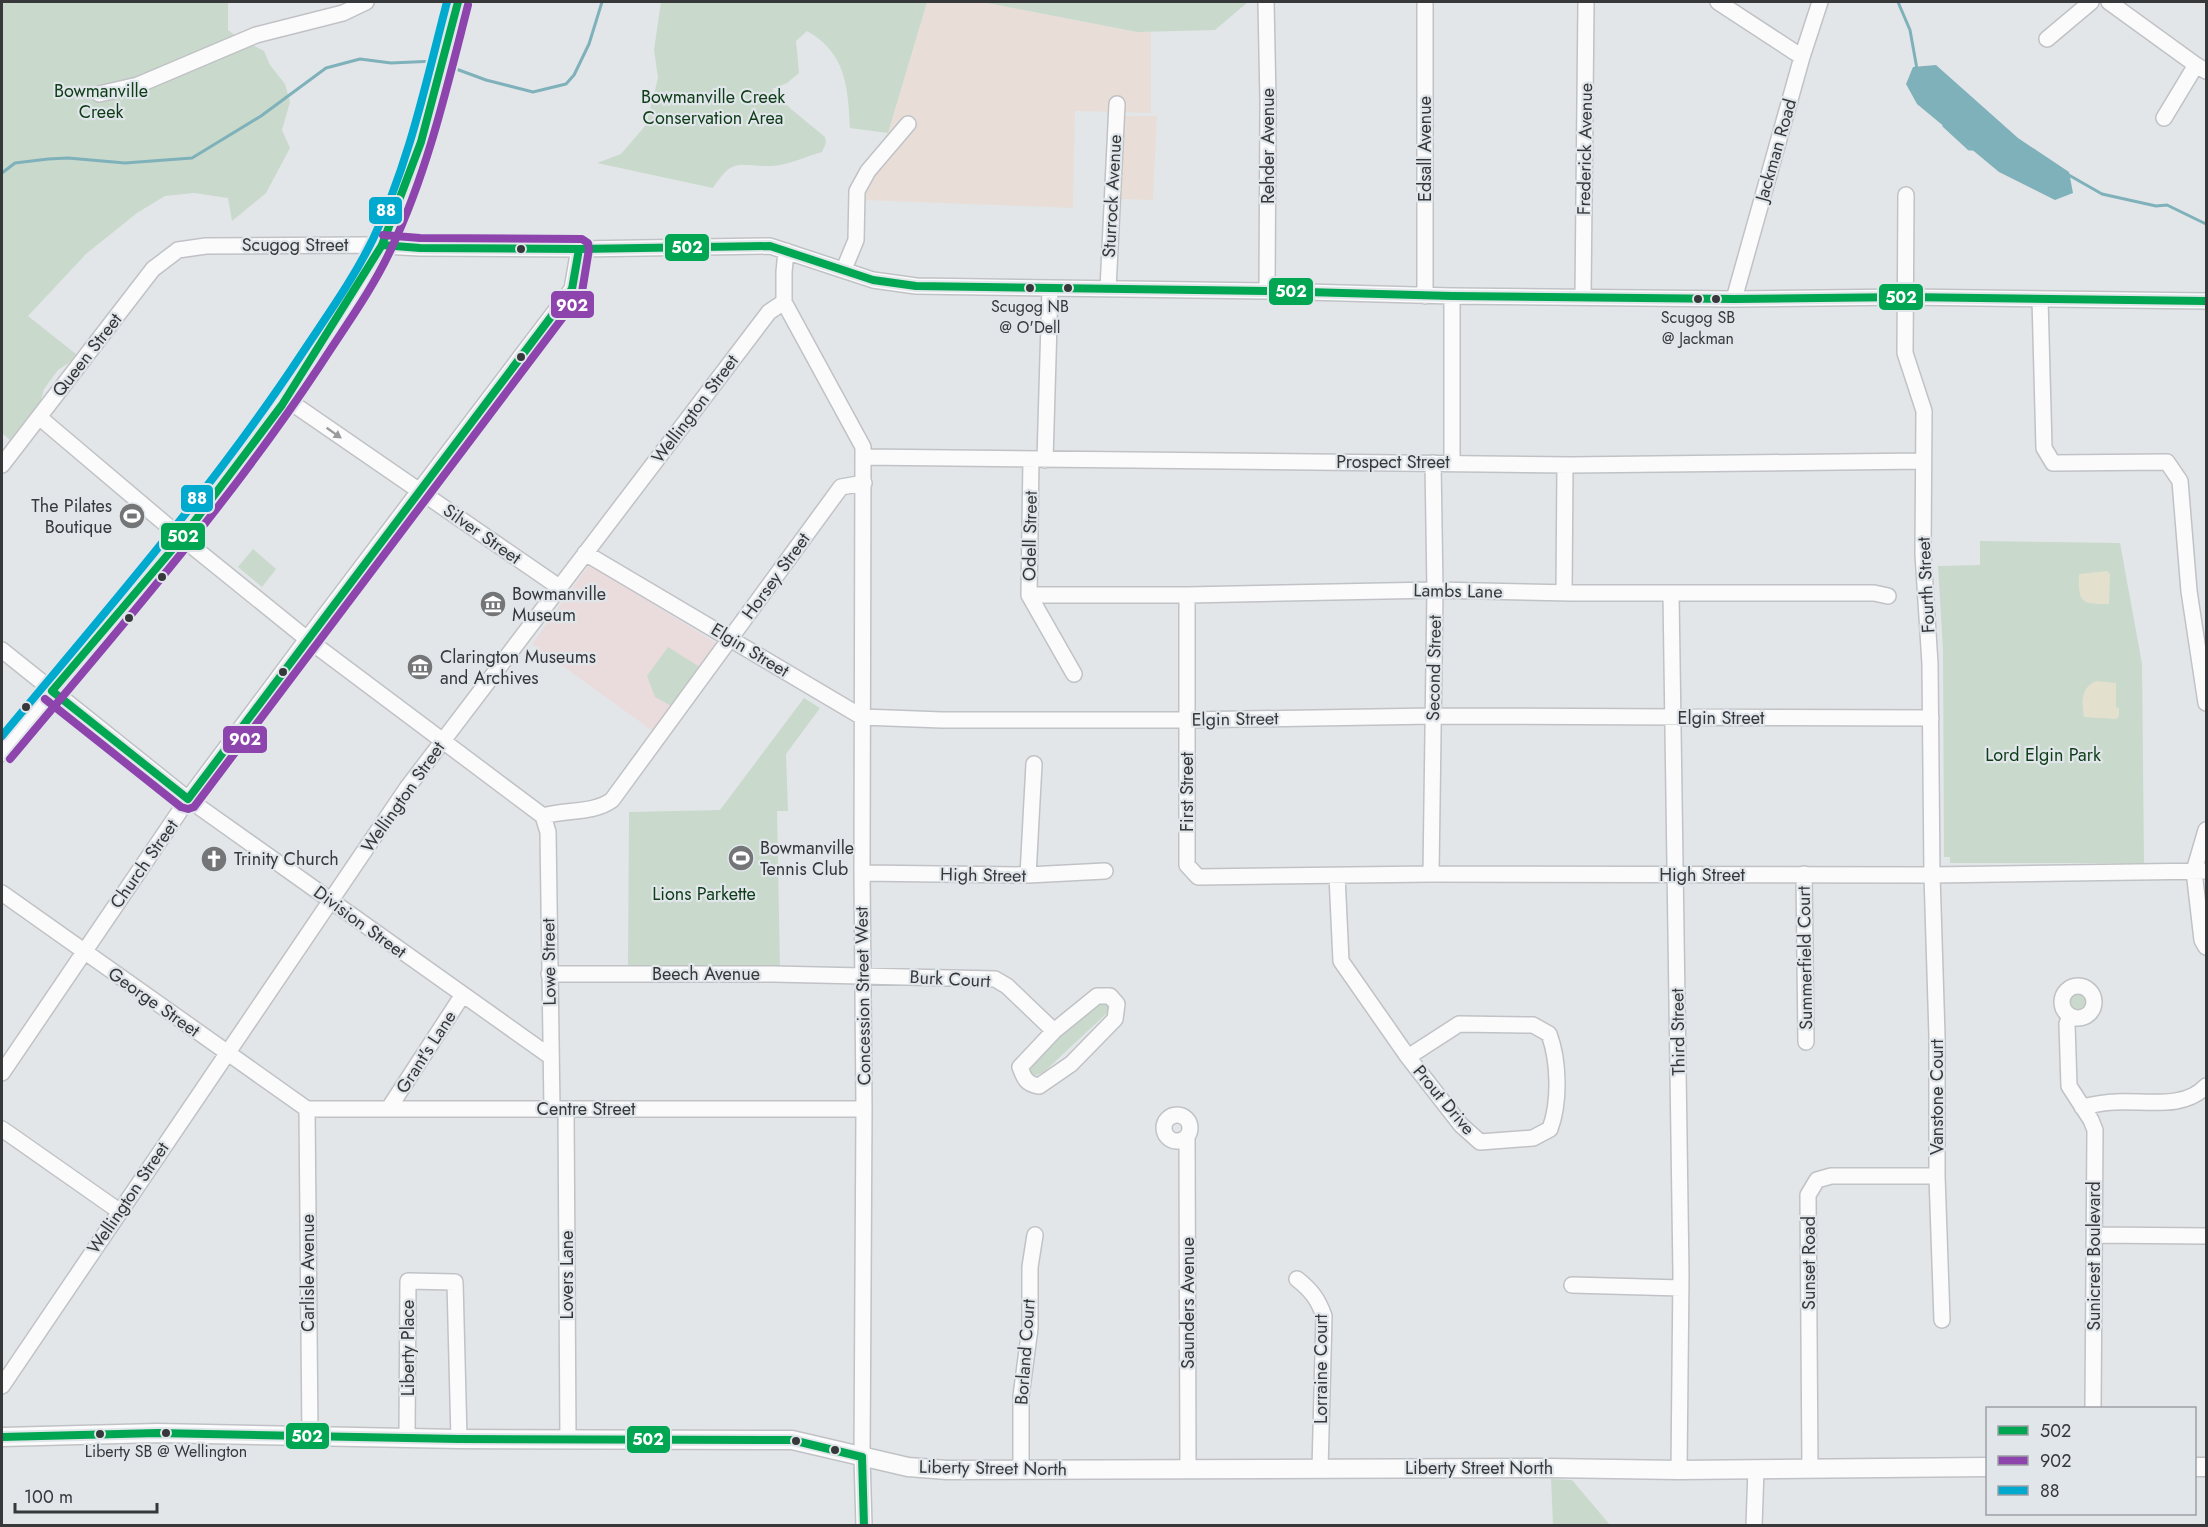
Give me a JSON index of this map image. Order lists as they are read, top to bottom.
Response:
{
  "streets": {
    "main road": ["Liberty Street North"],
    "street": [
      "Rehder Avenue",
      "Edsall Avenue",
      "Frederick Avenue",
      "Jackman Road",
      "Sturrock Avenue",
      "Scugog Street",
      "Queen Street",
      "Wellington Street",
      "Prospect Street",
      "Silver Street",
      "Odell Street",
      "Horsey Street",
      "Fourth Street",
      "Lambs Lane",
      "Elgin Street",
      "Second Street",
      "First Street",
      "Church Street",
      "High Street",
      "Division Street",
      "Summerfield Court",
      "Lowe Street",
      "Beech Avenue",
      "Burk Court",
      "Concession Street West",
      "George Street",
      "Third Street",
      "Grant's Lane",
      "Vanstone Court",
      "Prout Drive",
      "Centre Street",
      "Sunicrest Boulevard",
      "Sunset Road",
      "Carlisle Avenue",
      "Lovers Lane",
      "Saunders Avenue",
      "Liberty Place",
      "Borland Court",
      "Lorraine Court"
    ]
  },
  "crossings": [
    ["Rehder Avenue", "Scugog Street"],
    ["Edsall Avenue", "Scugog Street"],
    ["Frederick Avenue", "Scugog Street"],
    ["Jackman Road", "Scugog Street"],
    ["Sturrock Avenue", "Scugog Street"],
    ["Scugog Street", "Queen Street"],
    ["Scugog Street", "Odell Street"],
    ["Scugog Street", "Fourth Street"],
    ["Scugog Street", "Church Street"],
    ["Wellington Street", "Silver Street"],
    ["Wellington Street", "Elgin Street"],
    ["Wellington Street", "Division Street"],
    ["Wellington Street", "Concession Street West"],
    ["Wellington Street", "George Street"],
    ["Prospect Street", "Odell Street"],
    ["Prospect Street", "Fourth Street"],
    ["Prospect Street", "Second Street"],
    ["Prospect Street", "Concession Street West"],
    ["Silver Street", "Church Street"],
    ["Odell Street", "Lambs Lane"],
    ["Horsey Street", "Elgin Street"],
    ["Horsey Street", "Lowe Street"],
    ["Horsey Street", "Concession Street West"],
    ["Fourth Street", "Elgin Street"],
    ["Fourth Street", "High Street"],
    ["Fourth Street", "Vanstone Court"],
    ["Lambs Lane", "Second Street"],
    ["Lambs Lane", "First Street"],
    ["Lambs Lane", "Third Street"],
    ["Elgin Street", "Second Street"],
    ["Elgin Street", "First Street"],
    ["Elgin Street", "Concession Street West"],
    ["Elgin Street", "Third Street"],
    ["Second Street", "High Street"],
    ["First Street", "High Street"],
    ["Church Street", "Division Street"],
    ["Church Street", "George Street"],
    ["High Street", "Summerfield Court"],
    ["High Street", "Concession Street West"],
    ["High Street", "Third Street"],
    ["High Street", "Vanstone Court"],
    ["High Street", "Prout Drive"],
    ["Division Street", "Lowe Street"],
    ["Division Street", "Grant's Lane"],
    ["Lowe Street", "Beech Avenue"],
    ["Lowe Street", "Centre Street"],
    ["Lowe Street", "Lovers Lane"],
    ["Beech Avenue", "Burk Court"],
    ["Beech Avenue", "Concession Street West"],
    ["Burk Court", "Concession Street West"],
    ["Concession Street West", "Centre Street"],
    ["Concession Street West", "Liberty Street North"],
    ["George Street", "Centre Street"],
    ["George Street", "Carlisle Avenue"],
    ["Third Street", "Liberty Street North"],
    ["Grant's Lane", "Centre Street"],
    ["Vanstone Court", "Sunset Road"],
    ["Centre Street", "Carlisle Avenue"],
    ["Centre Street", "Lovers Lane"],
    ["Sunset Road", "Liberty Street North"],
    ["Carlisle Avenue", "Liberty Street North"],
    ["Lovers Lane", "Liberty Street North"],
    ["Saunders Avenue", "Liberty Street North"],
    ["Liberty Place", "Liberty Street North"],
    ["Borland Court", "Liberty Street North"],
    ["Lorraine Court", "Liberty Street North"]
  ],
  "one_way": ["Silver Street"],
  "parks": [
    "Bowmanville Creek",
    "Bowmanville Creek Conservation Area",
    "Lord Elgin Park",
    "Lions Parkette"
  ],
  "places": {
    "other": ["Scugog NB @ O'Dell", "Scugog SB @ Jackman", "Liberty SB @ Wellington"],
    "sports": ["The Pilates Boutique", "Bowmanville Tennis Club"],
    "museum": ["Bowmanville Museum", "Clarington Museums and Archives"],
    "church": ["Trinity Church"]
  },
  "lines": ["transit line 502", "transit line 88", "transit line 902"],
  "legend": ["502", "902", "88"],
  "scale_bar": "100 m"
}
